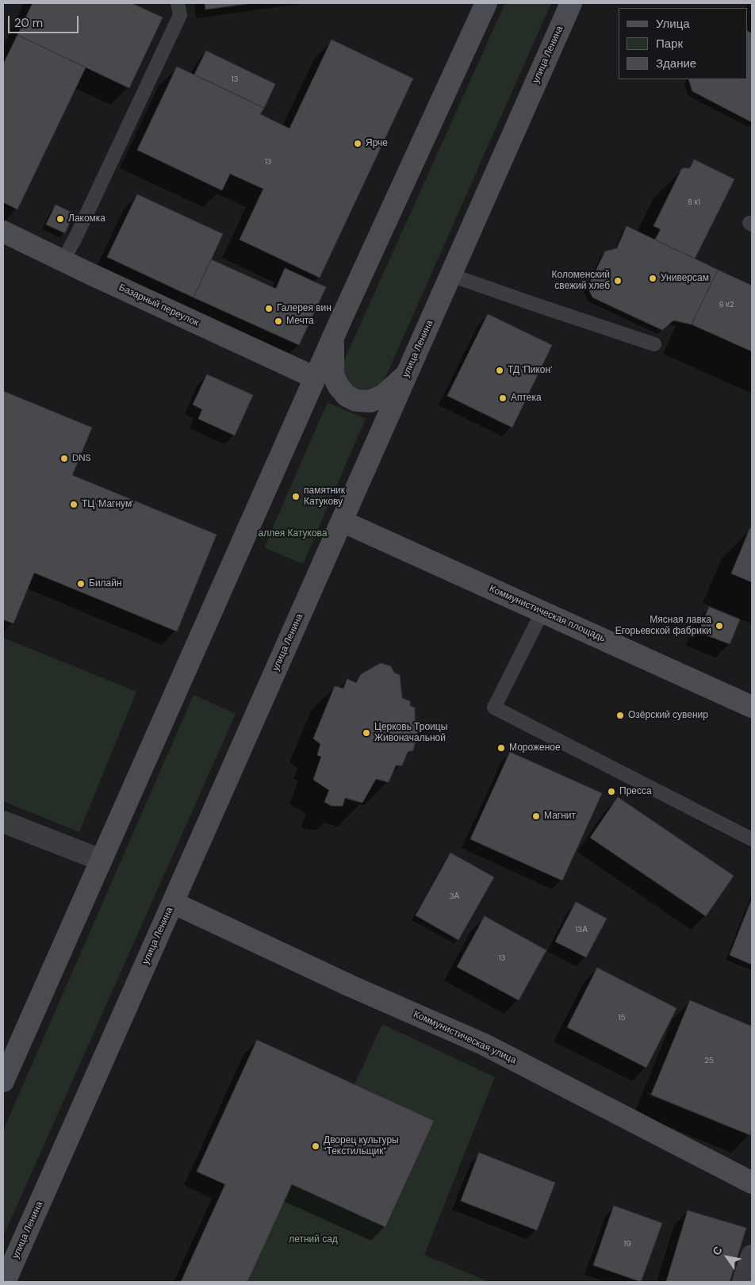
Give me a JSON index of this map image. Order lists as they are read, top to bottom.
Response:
{
  "streets": {
    "main road": [
      "улица Ленина",
      "Базарный переулок",
      "Коммунистическая площадь",
      "Коммунистическая улица"
    ]
  },
  "crossings": [
    ["улица Ленина", "Коммунистическая площадь"],
    ["улица Ленина", "Коммунистическая улица"]
  ],
  "parks": ["аллея Катукова", "летний сад"],
  "places": [
    "Ярче",
    "Лакомка",
    "Универсам",
    "Коломенский свежий хлеб",
    "Галерея вин",
    "Мечта",
    "ТД 'Пикон'",
    "Аптека",
    "DNS",
    "памятник Катукову",
    "ТЦ 'Магнум'",
    "Билайн",
    "Мясная лавка Егорьевской фабрики",
    "Озёрский сувенир",
    "Церковь Троицы Живоначальной",
    "Мороженое",
    "Пресса",
    "Магнит",
    "Дворец культуры \"Текстильщик\""
  ],
  "house_numbers": [
    "13",
    "13",
    "8 к1",
    "8 к2",
    "3А",
    "13А",
    "13",
    "15",
    "25",
    "19"
  ],
  "legend": ["Улица", "Парк", "Здание"],
  "scale_bar": "20 m",
  "north": "top left"
}
